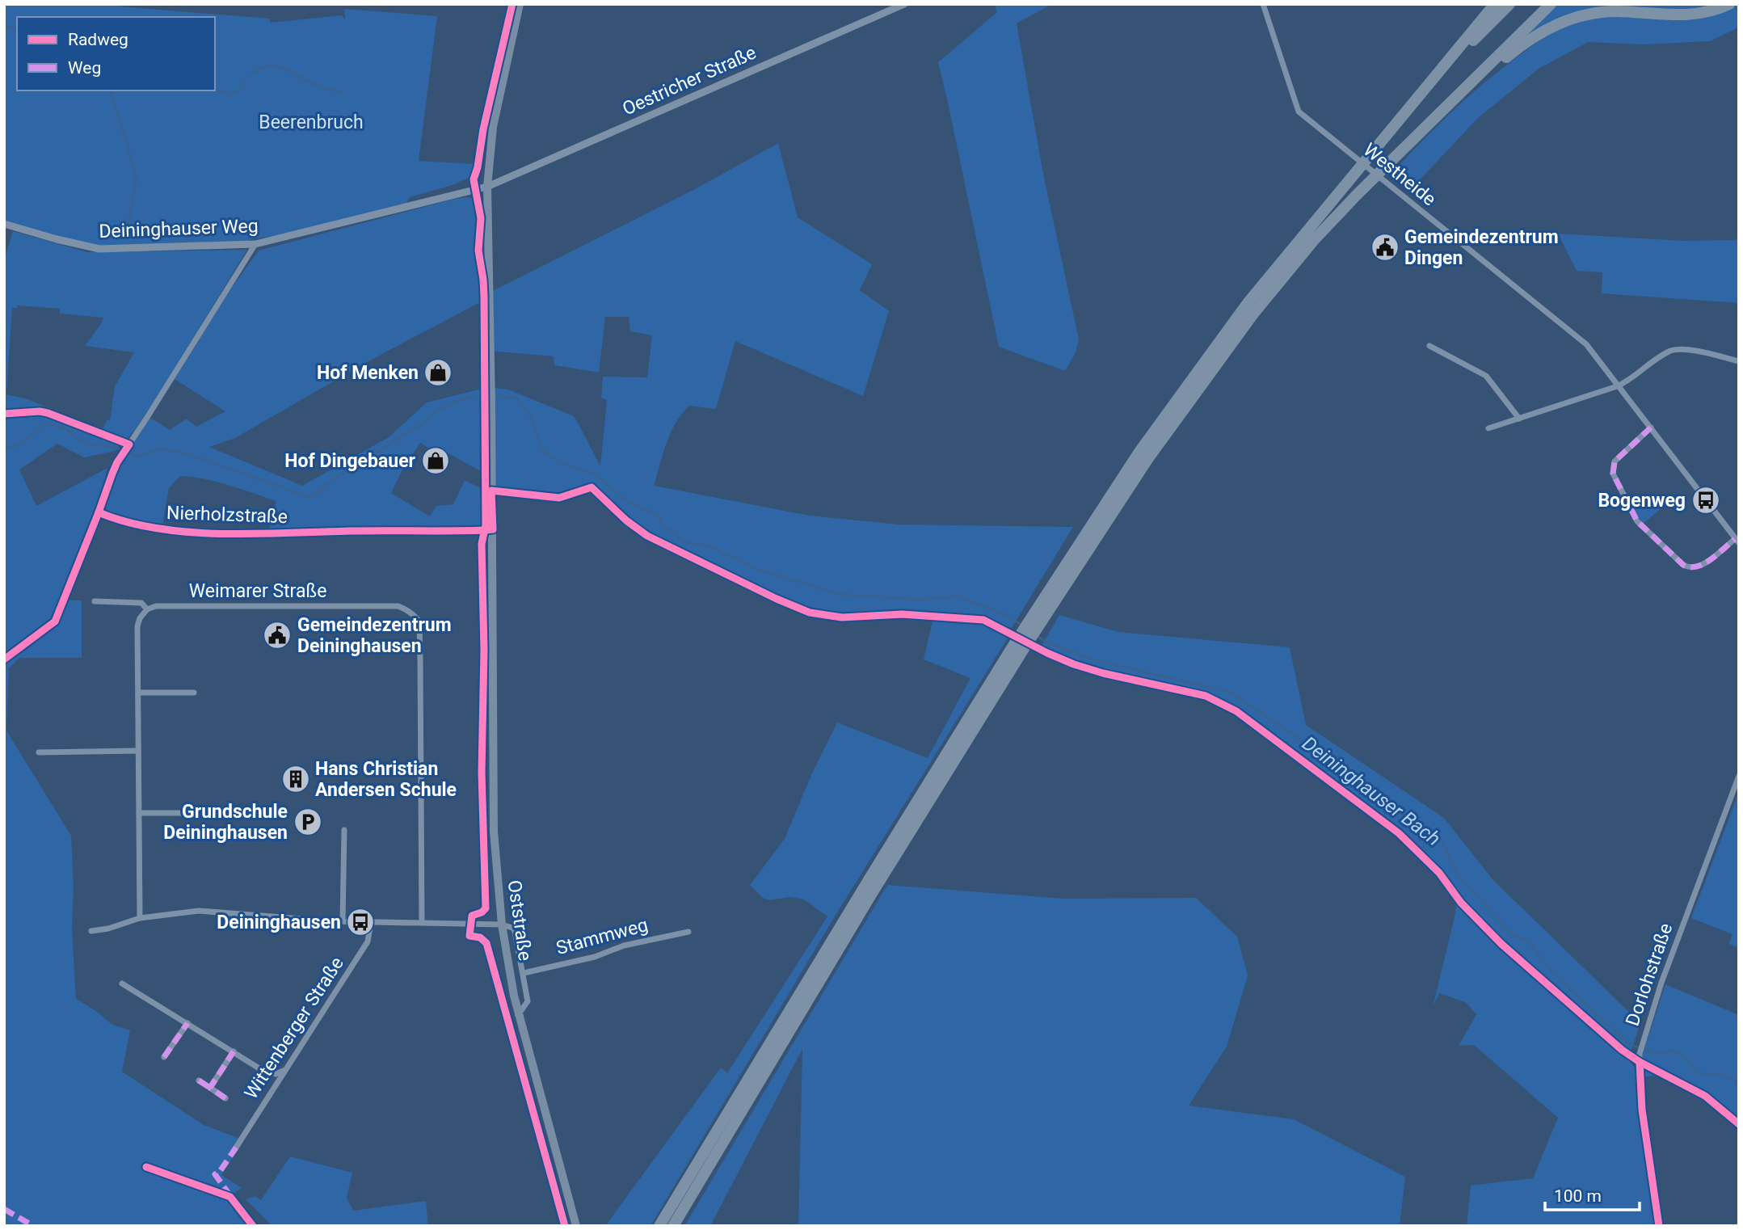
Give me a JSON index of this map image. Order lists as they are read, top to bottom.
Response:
{
  "streets": {
    "main road": ["Oststraße"],
    "street": [
      "Oestricher Straße",
      "Westheide",
      "Deininghauser Weg",
      "Nierholzstraße",
      "Weimarer Straße",
      "Stammweg",
      "Dorlohstraße",
      "Wittenberger Straße"
    ]
  },
  "crossings": [
    ["Oestricher Straße", "Deininghauser Weg"],
    ["Oestricher Straße", "Oststraße"],
    ["Deininghauser Weg", "Oststraße"]
  ],
  "water": ["Deininghauser Bach"],
  "parks": ["Beerenbruch"],
  "places": {
    "public building": ["Gemeindezentrum Dingen", "Gemeindezentrum Deininghausen"],
    "shop": ["Hof Menken", "Hof Dingebauer"],
    "bus stop": ["Bogenweg", "Deininghausen"],
    "building": ["Hans Christian Andersen Schule"],
    "parking": ["Grundschule Deininghausen"]
  },
  "legend": ["Radweg", "Weg"],
  "scale_bar": "100 m"
}
